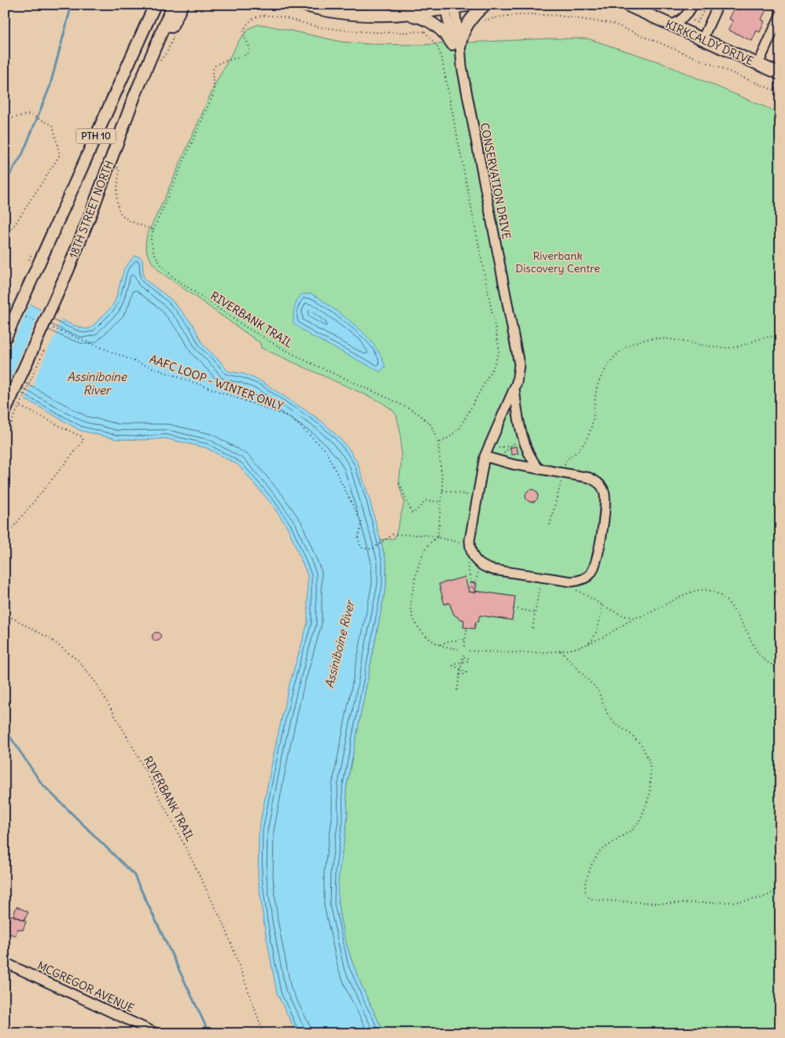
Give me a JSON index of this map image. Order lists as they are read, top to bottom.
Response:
{
  "streets": {
    "main road": ["KIRKCALDY DRIVE", "PTH 10", "18TH STREET NORTH"],
    "street": ["CONSERVATION DRIVE", "MCGREGOR AVENUE"],
    "path": ["RIVERBANK TRAIL", "AAFC LOOP - WINTER ONLY"]
  },
  "crossings": [
    ["RIVERBANK TRAIL", "AAFC LOOP - WINTER ONLY"]
  ],
  "water": ["Assiniboine River"],
  "parks": ["Riverbank Discovery Centre"]
}
